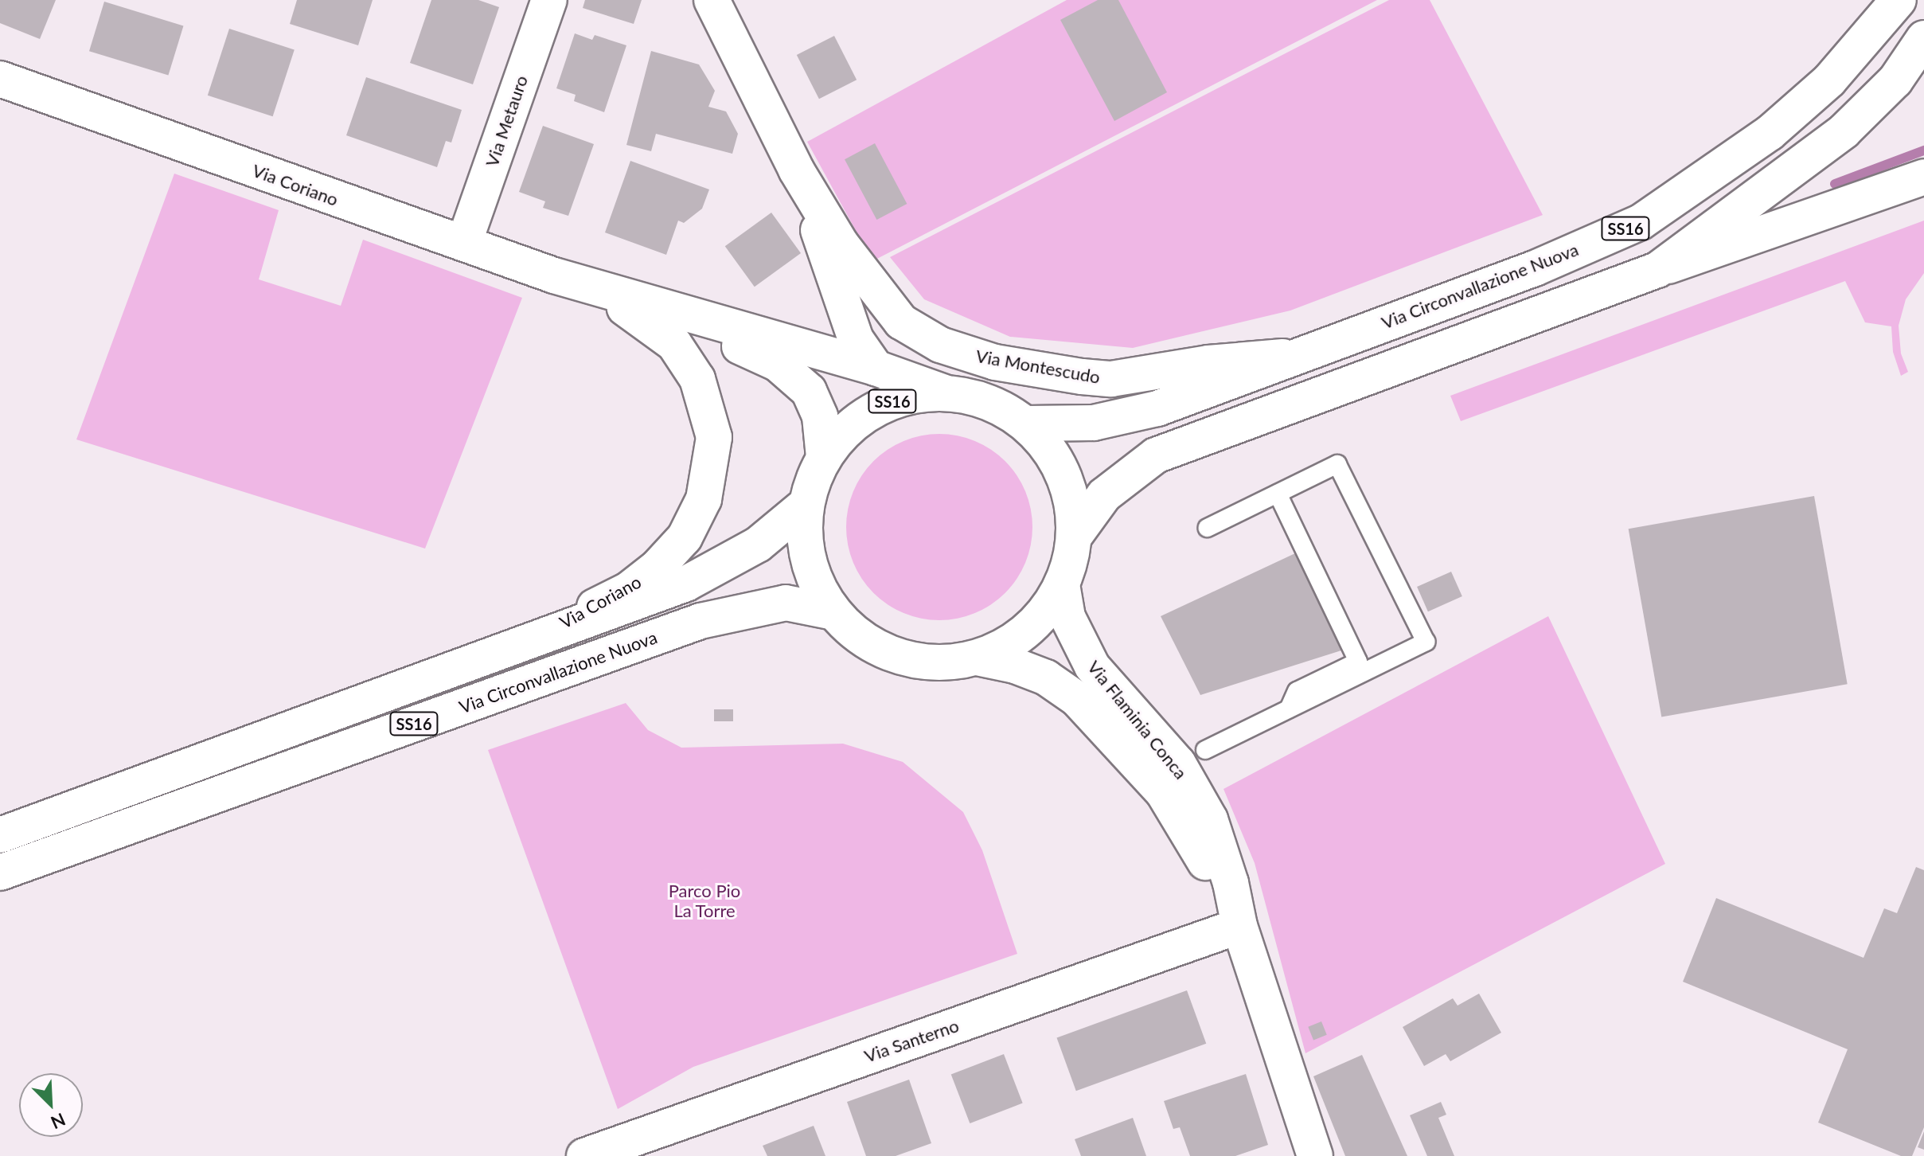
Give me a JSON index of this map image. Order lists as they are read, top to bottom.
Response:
{
  "streets": {
    "main road": [
      "Via Metauro",
      "Via Coriano",
      "SS16",
      "Via Circonvallazione Nuova",
      "Via Montescudo",
      "Via Flaminia Conca",
      "Via Santerno"
    ]
  },
  "crossings": [
    ["Via Metauro", "Via Coriano"],
    ["Via Coriano", "Via Circonvallazione Nuova"],
    ["Via Coriano", "Via Montescudo"],
    ["Via Circonvallazione Nuova", "Via Montescudo"],
    ["Via Circonvallazione Nuova", "Via Flaminia Conca"],
    ["Via Flaminia Conca", "Via Santerno"]
  ],
  "parks": ["Parco Pio La Torre"],
  "north": "bottom right"
}
